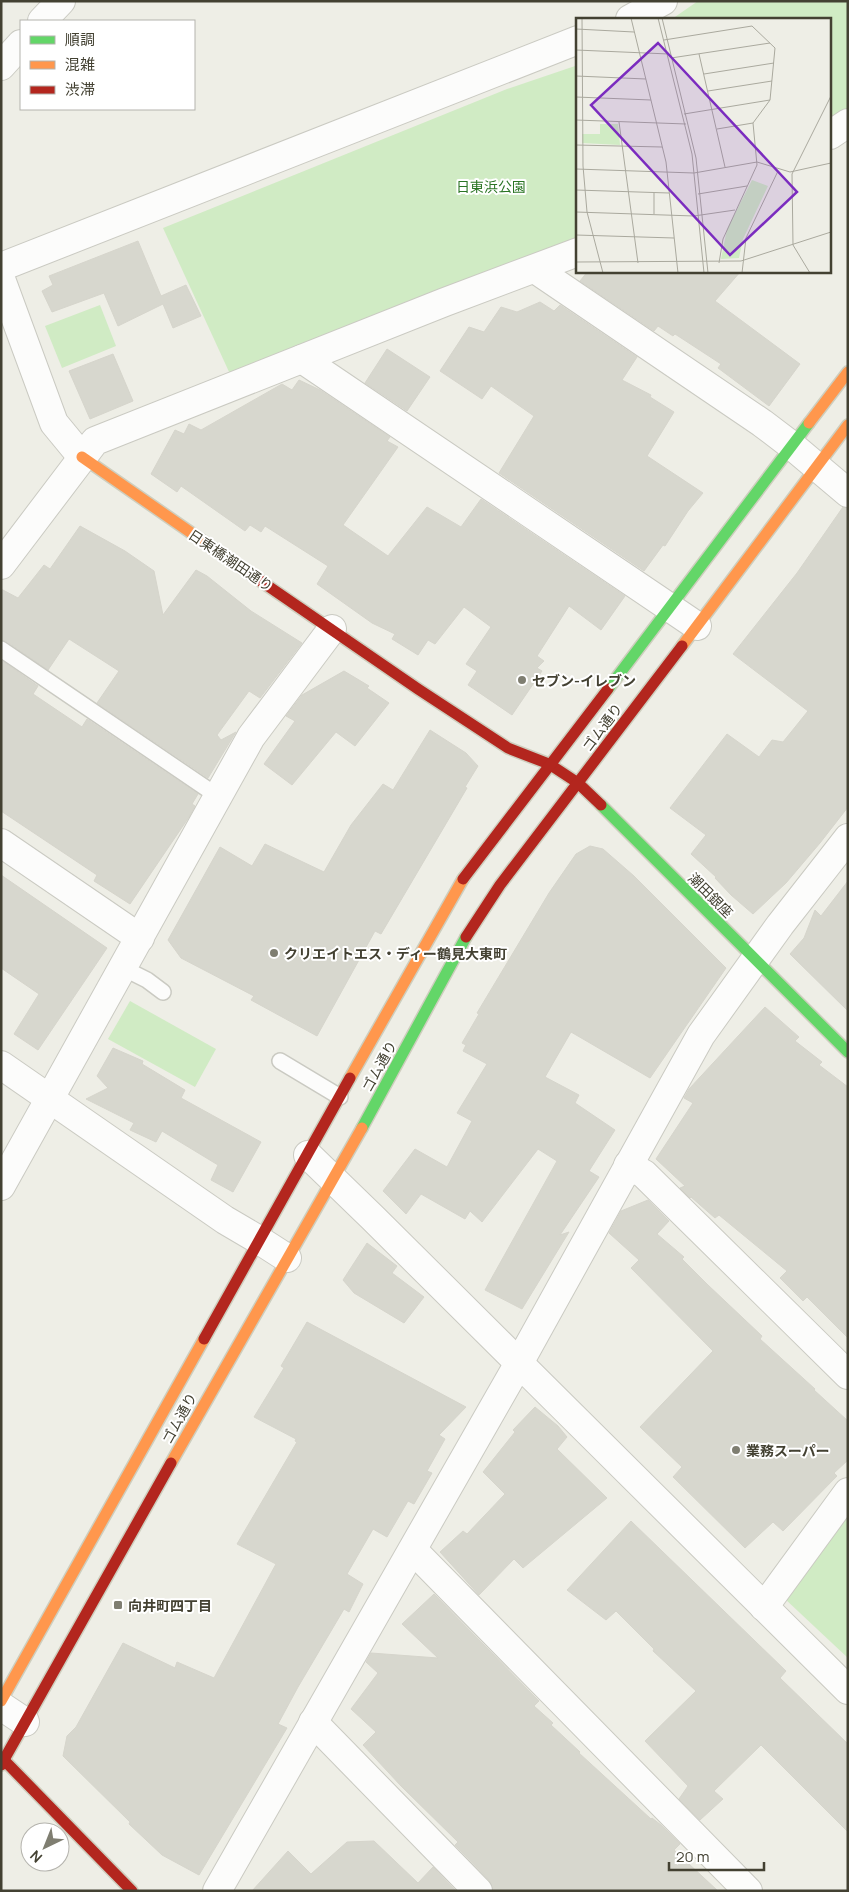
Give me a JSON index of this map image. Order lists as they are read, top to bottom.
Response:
{
  "streets": {
    "street": ["日東橋潮田通り", "ゴム通り", "潮田銀座"]
  },
  "crossings": [
    ["日東橋潮田通り", "ゴム通り"],
    ["日東橋潮田通り", "潮田銀座"],
    ["ゴム通り", "潮田銀座"]
  ],
  "parks": ["日東浜公園"],
  "places": {
    "other": ["セブン-イレブン", "クリエイトエス・ディー鶴見大東町", "業務スーパー"],
    "transit": ["向井町四丁目"]
  },
  "legend": ["順調", "混雑", "渋滞"],
  "scale_bar": "20 m",
  "north": "bottom left"
}
